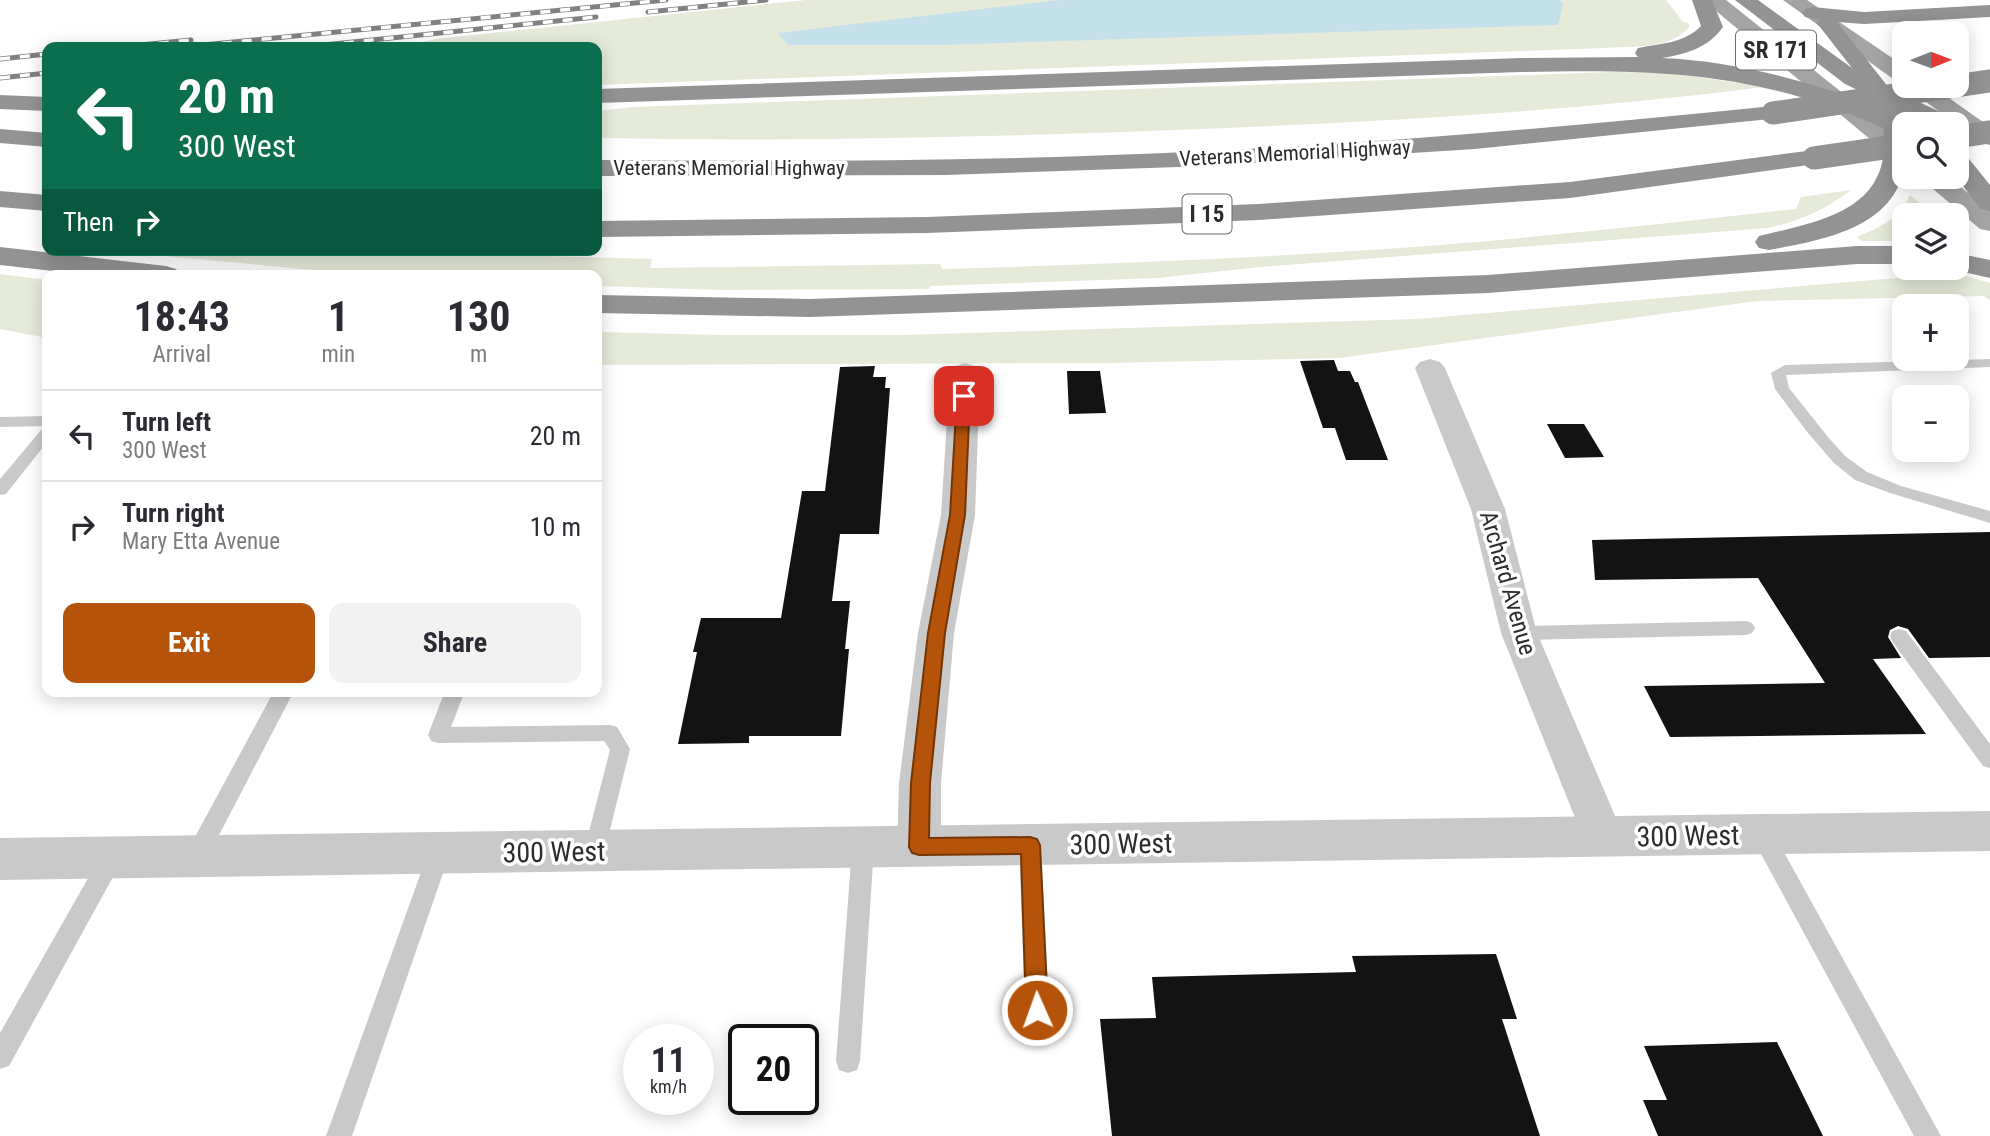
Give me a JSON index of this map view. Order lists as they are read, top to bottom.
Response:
{
  "streets": {
    "highway": ["Veterans Memorial Highway", "I 15"],
    "main road": ["SR 171"],
    "street": ["Archard Avenue", "300 West"]
  },
  "crossings": [
    ["Archard Avenue", "300 West"]
  ],
  "north": "right",
  "page": {
    "map_buttons": ["+", "−"],
    "turn": ["20 m", "300 West"],
    "then": "Then",
    "eta": [
      "18:43",
      "Arrival",
      "1",
      "min",
      "130",
      "m"
    ],
    "list": [
      {
        "name": "Turn left",
        "note": "300 West",
        "value": "20 m"
      },
      {
        "name": "Turn right",
        "note": "Mary Etta Avenue",
        "value": "10 m"
      }
    ],
    "buttons": ["Exit", "Share"],
    "speed": "11 km/h",
    "limit": "20"
  }
}
